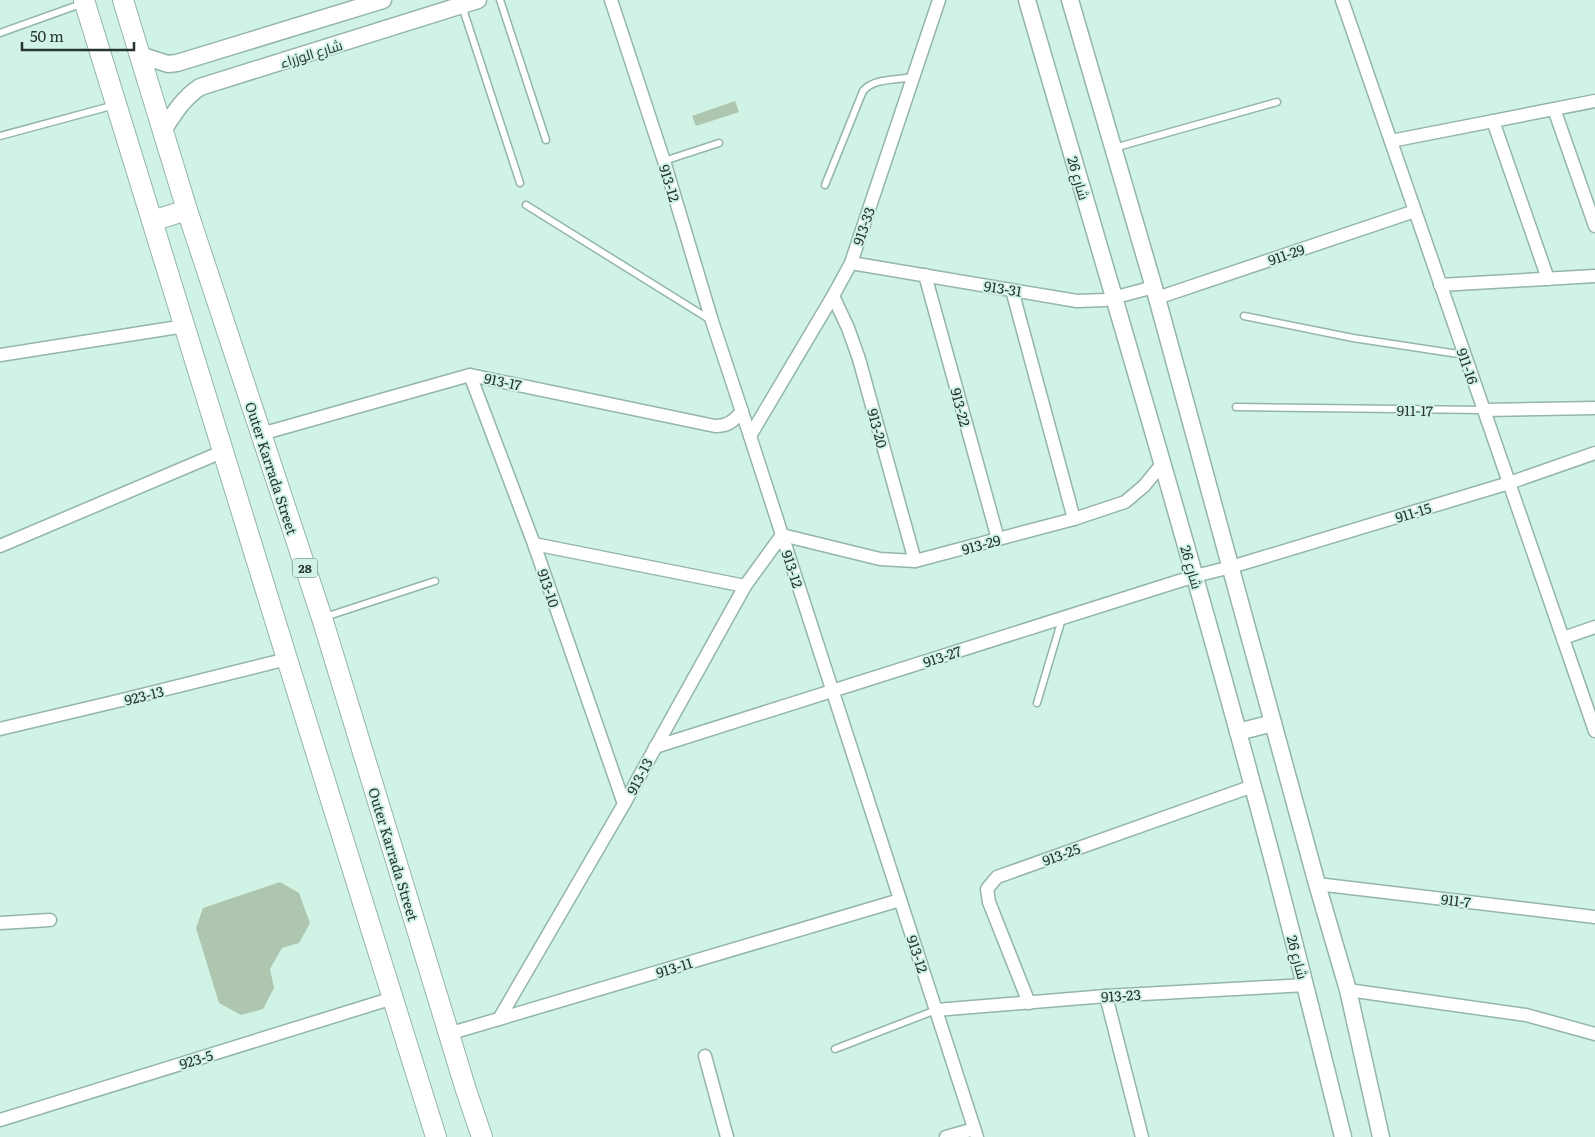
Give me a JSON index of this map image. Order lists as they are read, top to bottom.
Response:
{
  "streets": {
    "main road": ["Outer Karrada Street", "28"],
    "street": [
      "شارع الوزراء",
      "شارع 26",
      "913-12",
      "913-33",
      "911-29",
      "913-31",
      "911-16",
      "913-17",
      "913-22",
      "911-17",
      "913-20",
      "911-15",
      "913-29",
      "913-10",
      "913-27",
      "923-13",
      "913-13",
      "913-25",
      "911-7",
      "913-11",
      "913-23",
      "923-5"
    ]
  },
  "crossings": [
    ["شارع الوزراء", "Outer Karrada Street"],
    ["شارع 26", "913-31"],
    ["شارع 26", "913-29"],
    ["شارع 26", "913-27"],
    ["شارع 26", "913-25"],
    ["شارع 26", "913-23"],
    ["913-12", "913-33"],
    ["913-12", "913-17"],
    ["913-12", "913-29"],
    ["913-12", "913-27"],
    ["913-12", "913-13"],
    ["913-12", "913-11"],
    ["913-12", "913-23"],
    ["913-33", "913-31"],
    ["913-33", "913-20"],
    ["911-29", "913-31"],
    ["911-29", "911-16"],
    ["913-31", "913-22"],
    ["911-16", "911-17"],
    ["911-16", "911-15"],
    ["913-17", "Outer Karrada Street"],
    ["913-17", "913-10"],
    ["913-22", "913-29"],
    ["913-20", "913-29"],
    ["Outer Karrada Street", "913-11"],
    ["911-15", "913-27"],
    ["913-29", "913-13"],
    ["913-10", "913-13"],
    ["913-27", "913-13"],
    ["913-13", "913-11"],
    ["913-25", "913-23"]
  ],
  "scale_bar": "50 m"
}
